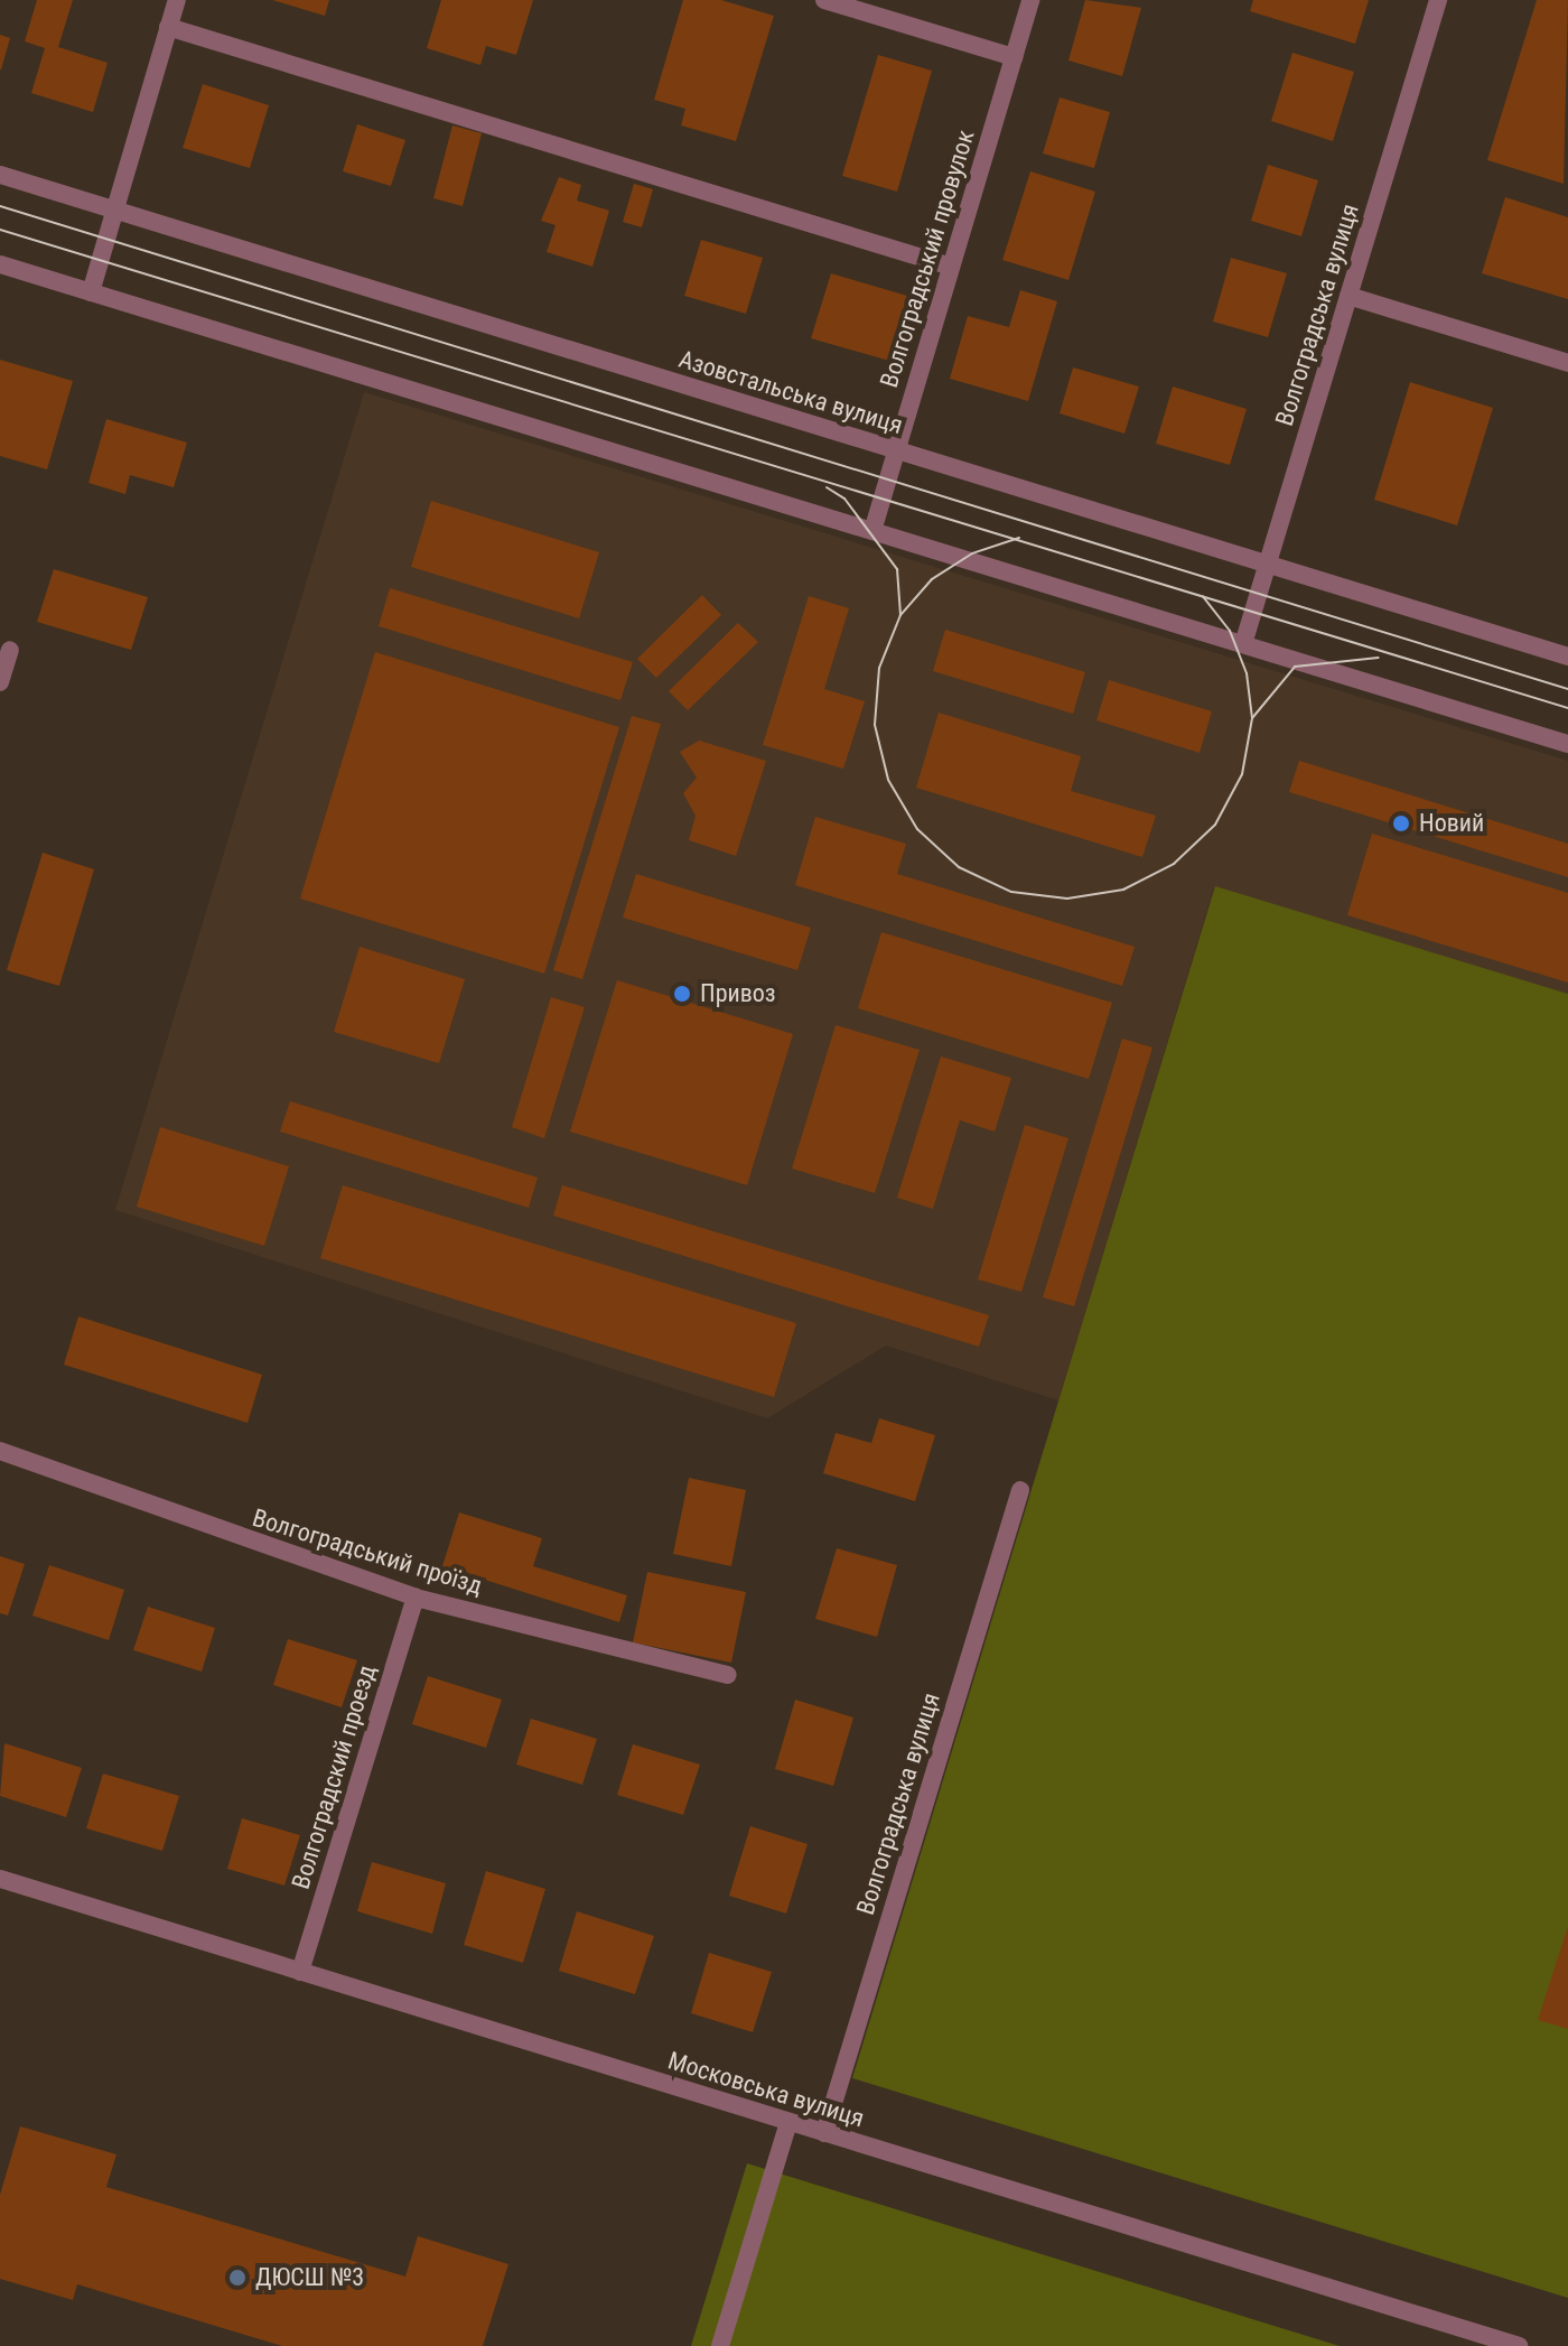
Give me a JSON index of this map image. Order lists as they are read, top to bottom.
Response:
{
  "streets": {
    "street": [
      "Волгоградський провулок",
      "Волгоградська вулиця",
      "Азовстальська вулиця",
      "Волгоградський проїзд",
      "Волгоградский проезд",
      "Московська вулиця"
    ]
  },
  "crossings": [
    ["Волгоградський провулок", "Азовстальська вулиця"],
    ["Волгоградська вулиця", "Азовстальська вулиця"],
    ["Волгоградська вулиця", "Московська вулиця"],
    ["Волгоградський проїзд", "Волгоградский проезд"],
    ["Волгоградский проезд", "Московська вулиця"]
  ],
  "places": ["Новий", "Привоз", "ДЮСШ №3"]
}
